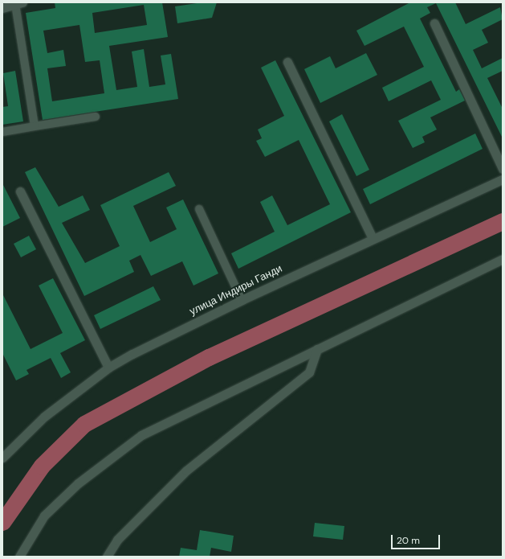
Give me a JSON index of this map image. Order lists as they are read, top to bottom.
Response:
{
  "streets": {
    "street": ["улица Индиры Ганди"]
  },
  "scale_bar": "20 m"
}
